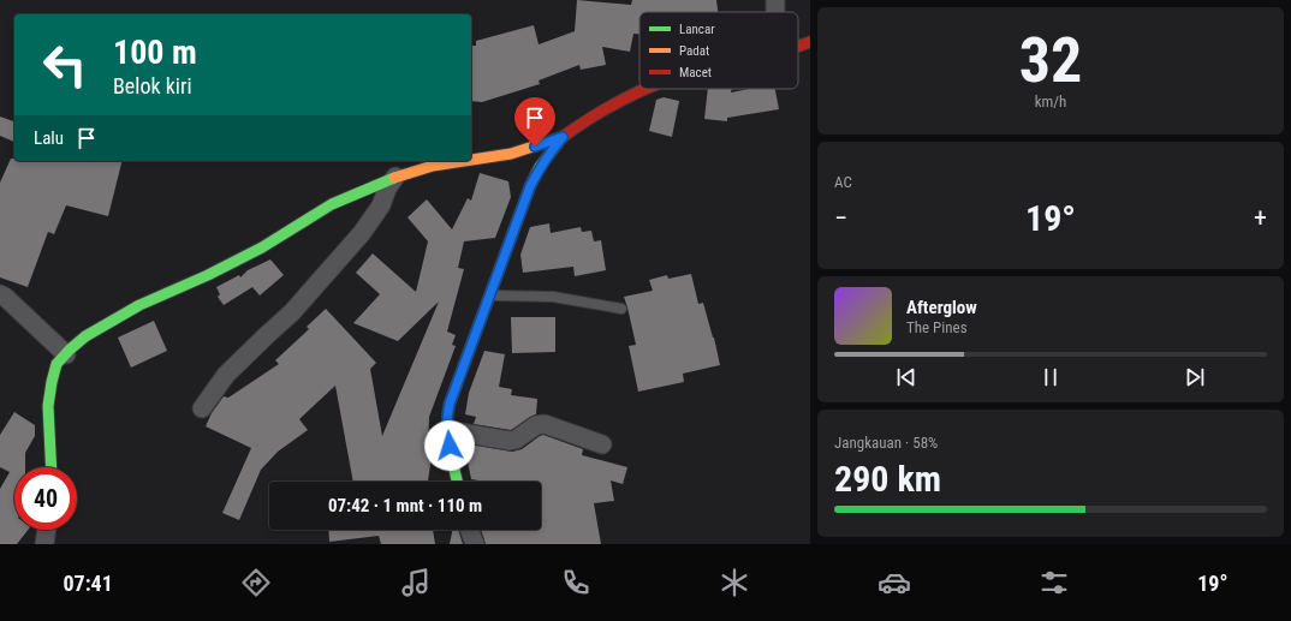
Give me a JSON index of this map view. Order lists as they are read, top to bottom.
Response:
{
  "legend": ["Lancar", "Padat", "Macet"],
  "page": {
    "tile": [
      ["32", "km/h"],
      "AC",
      ["Jangkauan · 58%", "290 km"]
    ],
    "turn": ["100 m", "Belok kiri"],
    "then": "Lalu",
    "heat": ["−", "19°", "+"],
    "song": ["Afterglow", "The Pines"],
    "limit": "40",
    "trip": "07:42 · 1 mnt · 110 m",
    "tabs": ["07:41", "19°"]
  }
}
